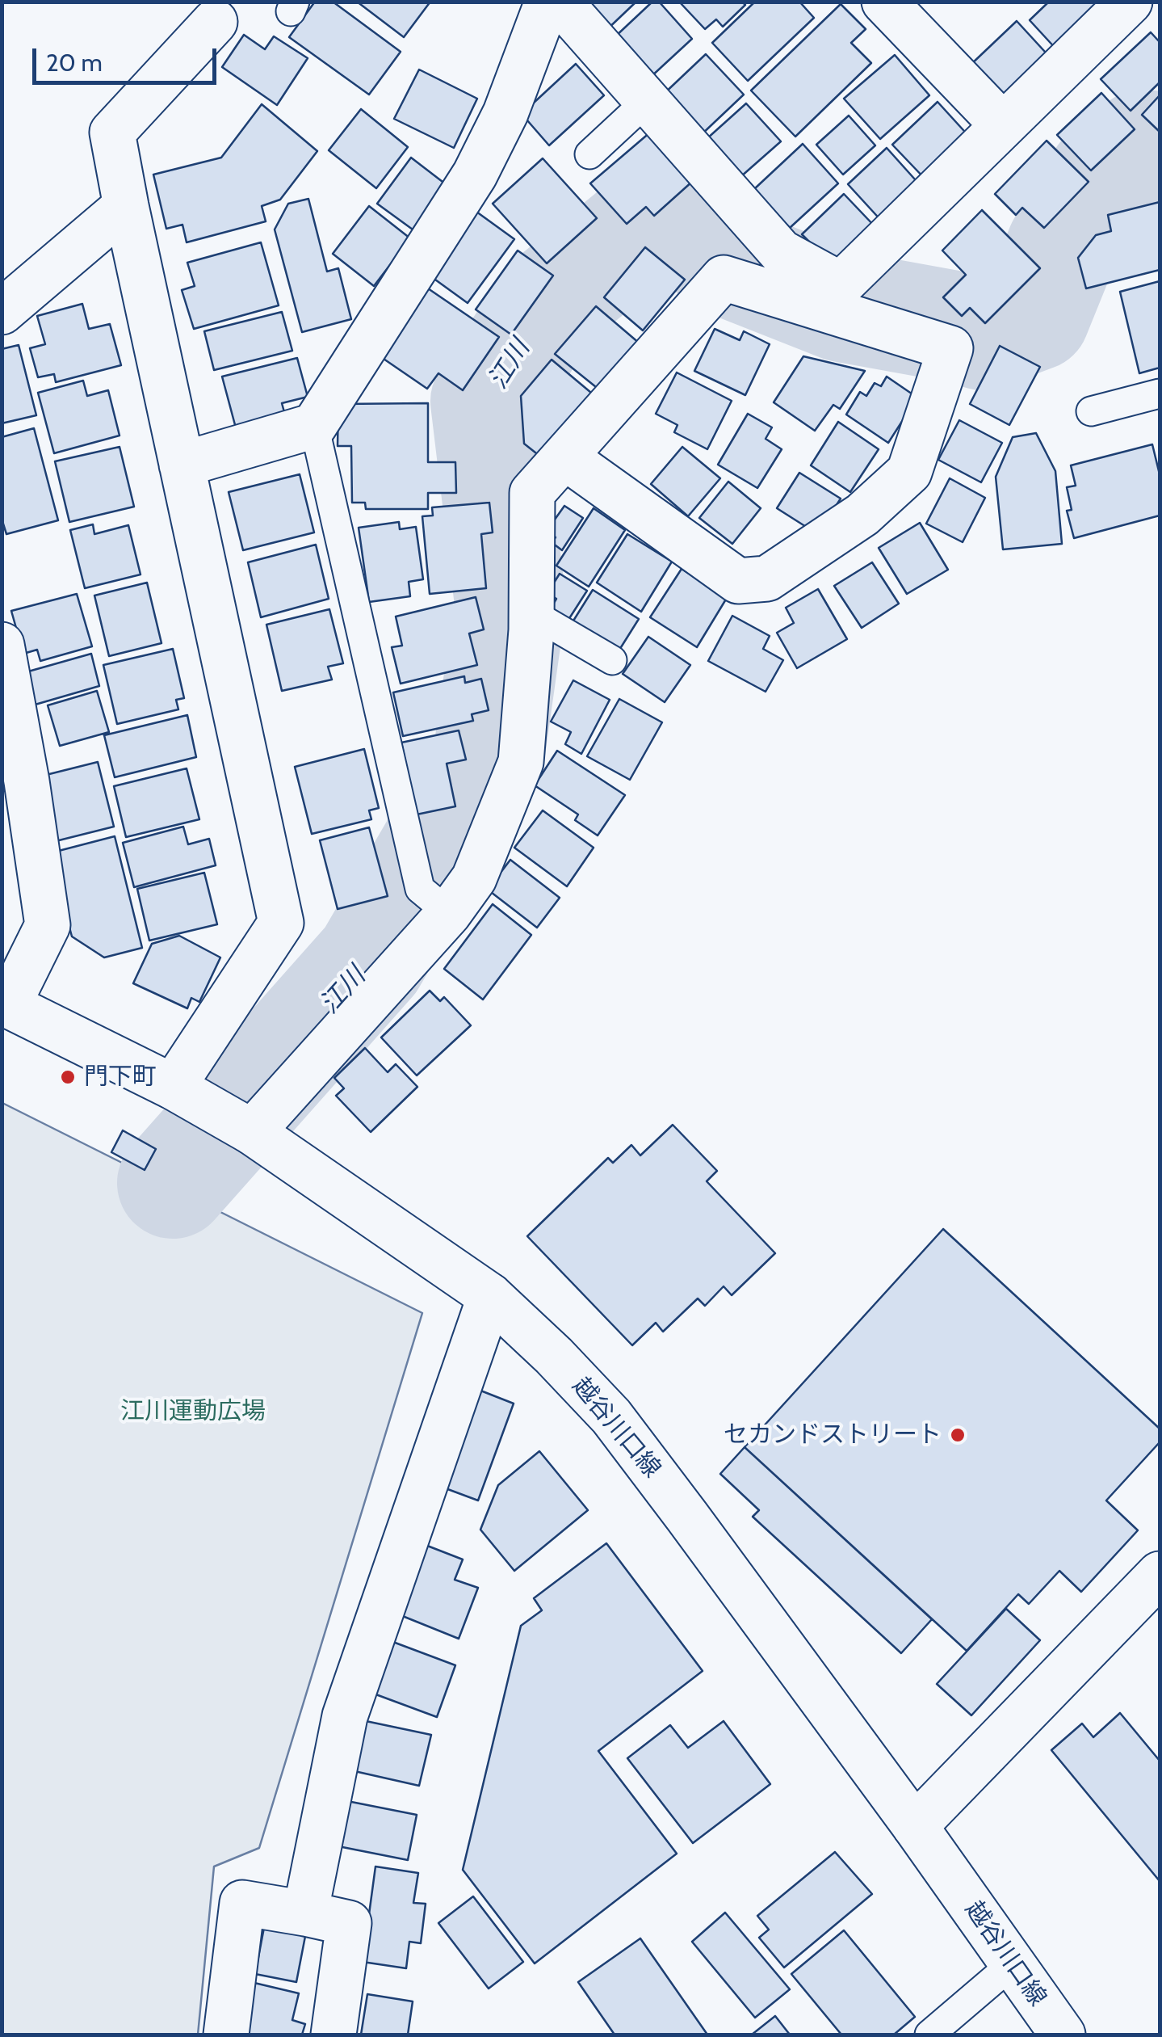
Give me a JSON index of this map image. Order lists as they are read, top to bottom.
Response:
{
  "streets": {
    "street": ["越谷川口線"]
  },
  "water": ["江川"],
  "parks": ["江川運動広場"],
  "places": ["門下町", "セカンドストリート"],
  "scale_bar": "20 m"
}
